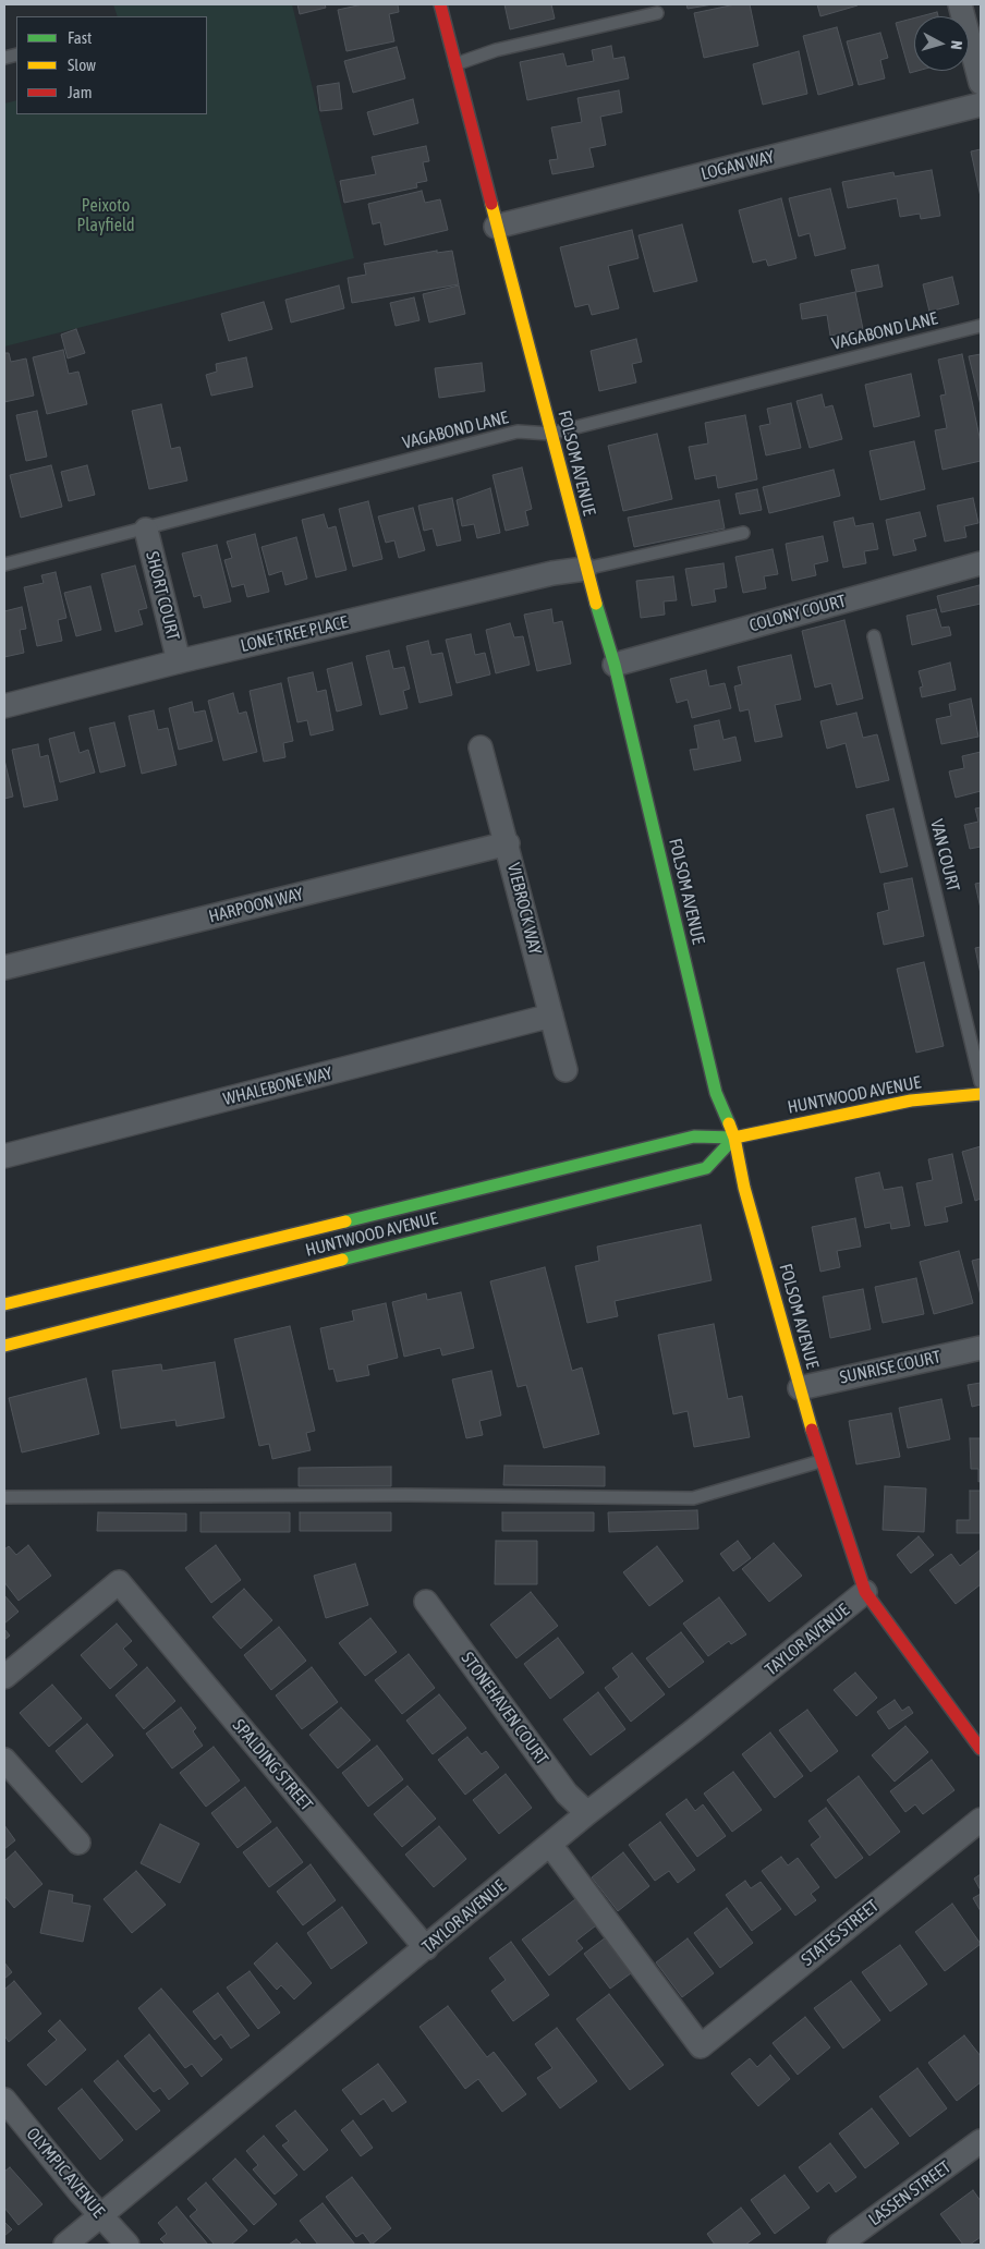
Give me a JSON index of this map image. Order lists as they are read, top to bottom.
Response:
{
  "streets": {
    "street": [
      "LOGAN WAY",
      "FOLSOM AVENUE",
      "SHORT COURT",
      "COLONY COURT",
      "LONE TREE PLACE",
      "HARPOON WAY",
      "VIEBROCK WAY",
      "WHALEBONE WAY",
      "HUNTWOOD AVENUE",
      "SUNRISE COURT",
      "TAYLOR AVENUE",
      "STONEHAVEN COURT",
      "SPALDING STREET",
      "STATES STREET",
      "OLYMPIC AVENUE",
      "LASSEN STREET"
    ],
    "lane": ["VAGABOND LANE", "VAN COURT"]
  },
  "crossings": [
    ["LOGAN WAY", "FOLSOM AVENUE"],
    ["VAGABOND LANE", "FOLSOM AVENUE"],
    ["VAGABOND LANE", "SHORT COURT"],
    ["FOLSOM AVENUE", "COLONY COURT"],
    ["FOLSOM AVENUE", "LONE TREE PLACE"],
    ["FOLSOM AVENUE", "HUNTWOOD AVENUE"],
    ["FOLSOM AVENUE", "SUNRISE COURT"],
    ["FOLSOM AVENUE", "TAYLOR AVENUE"],
    ["SHORT COURT", "LONE TREE PLACE"],
    ["HARPOON WAY", "VIEBROCK WAY"],
    ["VIEBROCK WAY", "WHALEBONE WAY"],
    ["TAYLOR AVENUE", "STONEHAVEN COURT"],
    ["TAYLOR AVENUE", "SPALDING STREET"],
    ["TAYLOR AVENUE", "STATES STREET"],
    ["TAYLOR AVENUE", "OLYMPIC AVENUE"]
  ],
  "parks": ["Peixoto Playfield"],
  "legend": ["Fast", "Slow", "Jam"],
  "north": "right"
}
